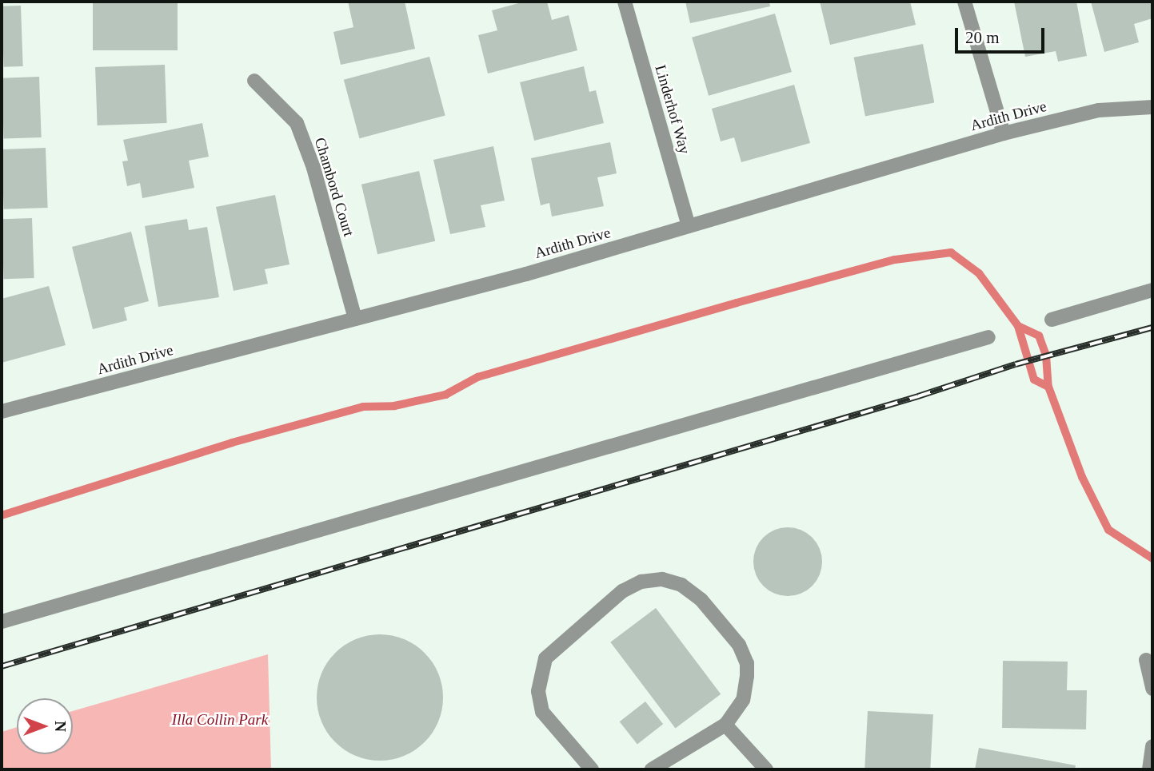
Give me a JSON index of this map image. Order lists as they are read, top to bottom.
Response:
{
  "streets": {
    "street": ["Linderhof Way", "Ardith Drive", "Chambord Court"]
  },
  "crossings": [
    ["Linderhof Way", "Ardith Drive"],
    ["Ardith Drive", "Chambord Court"]
  ],
  "parks": ["Illa Collin Park"],
  "scale_bar": "20 m",
  "north": "right"
}
